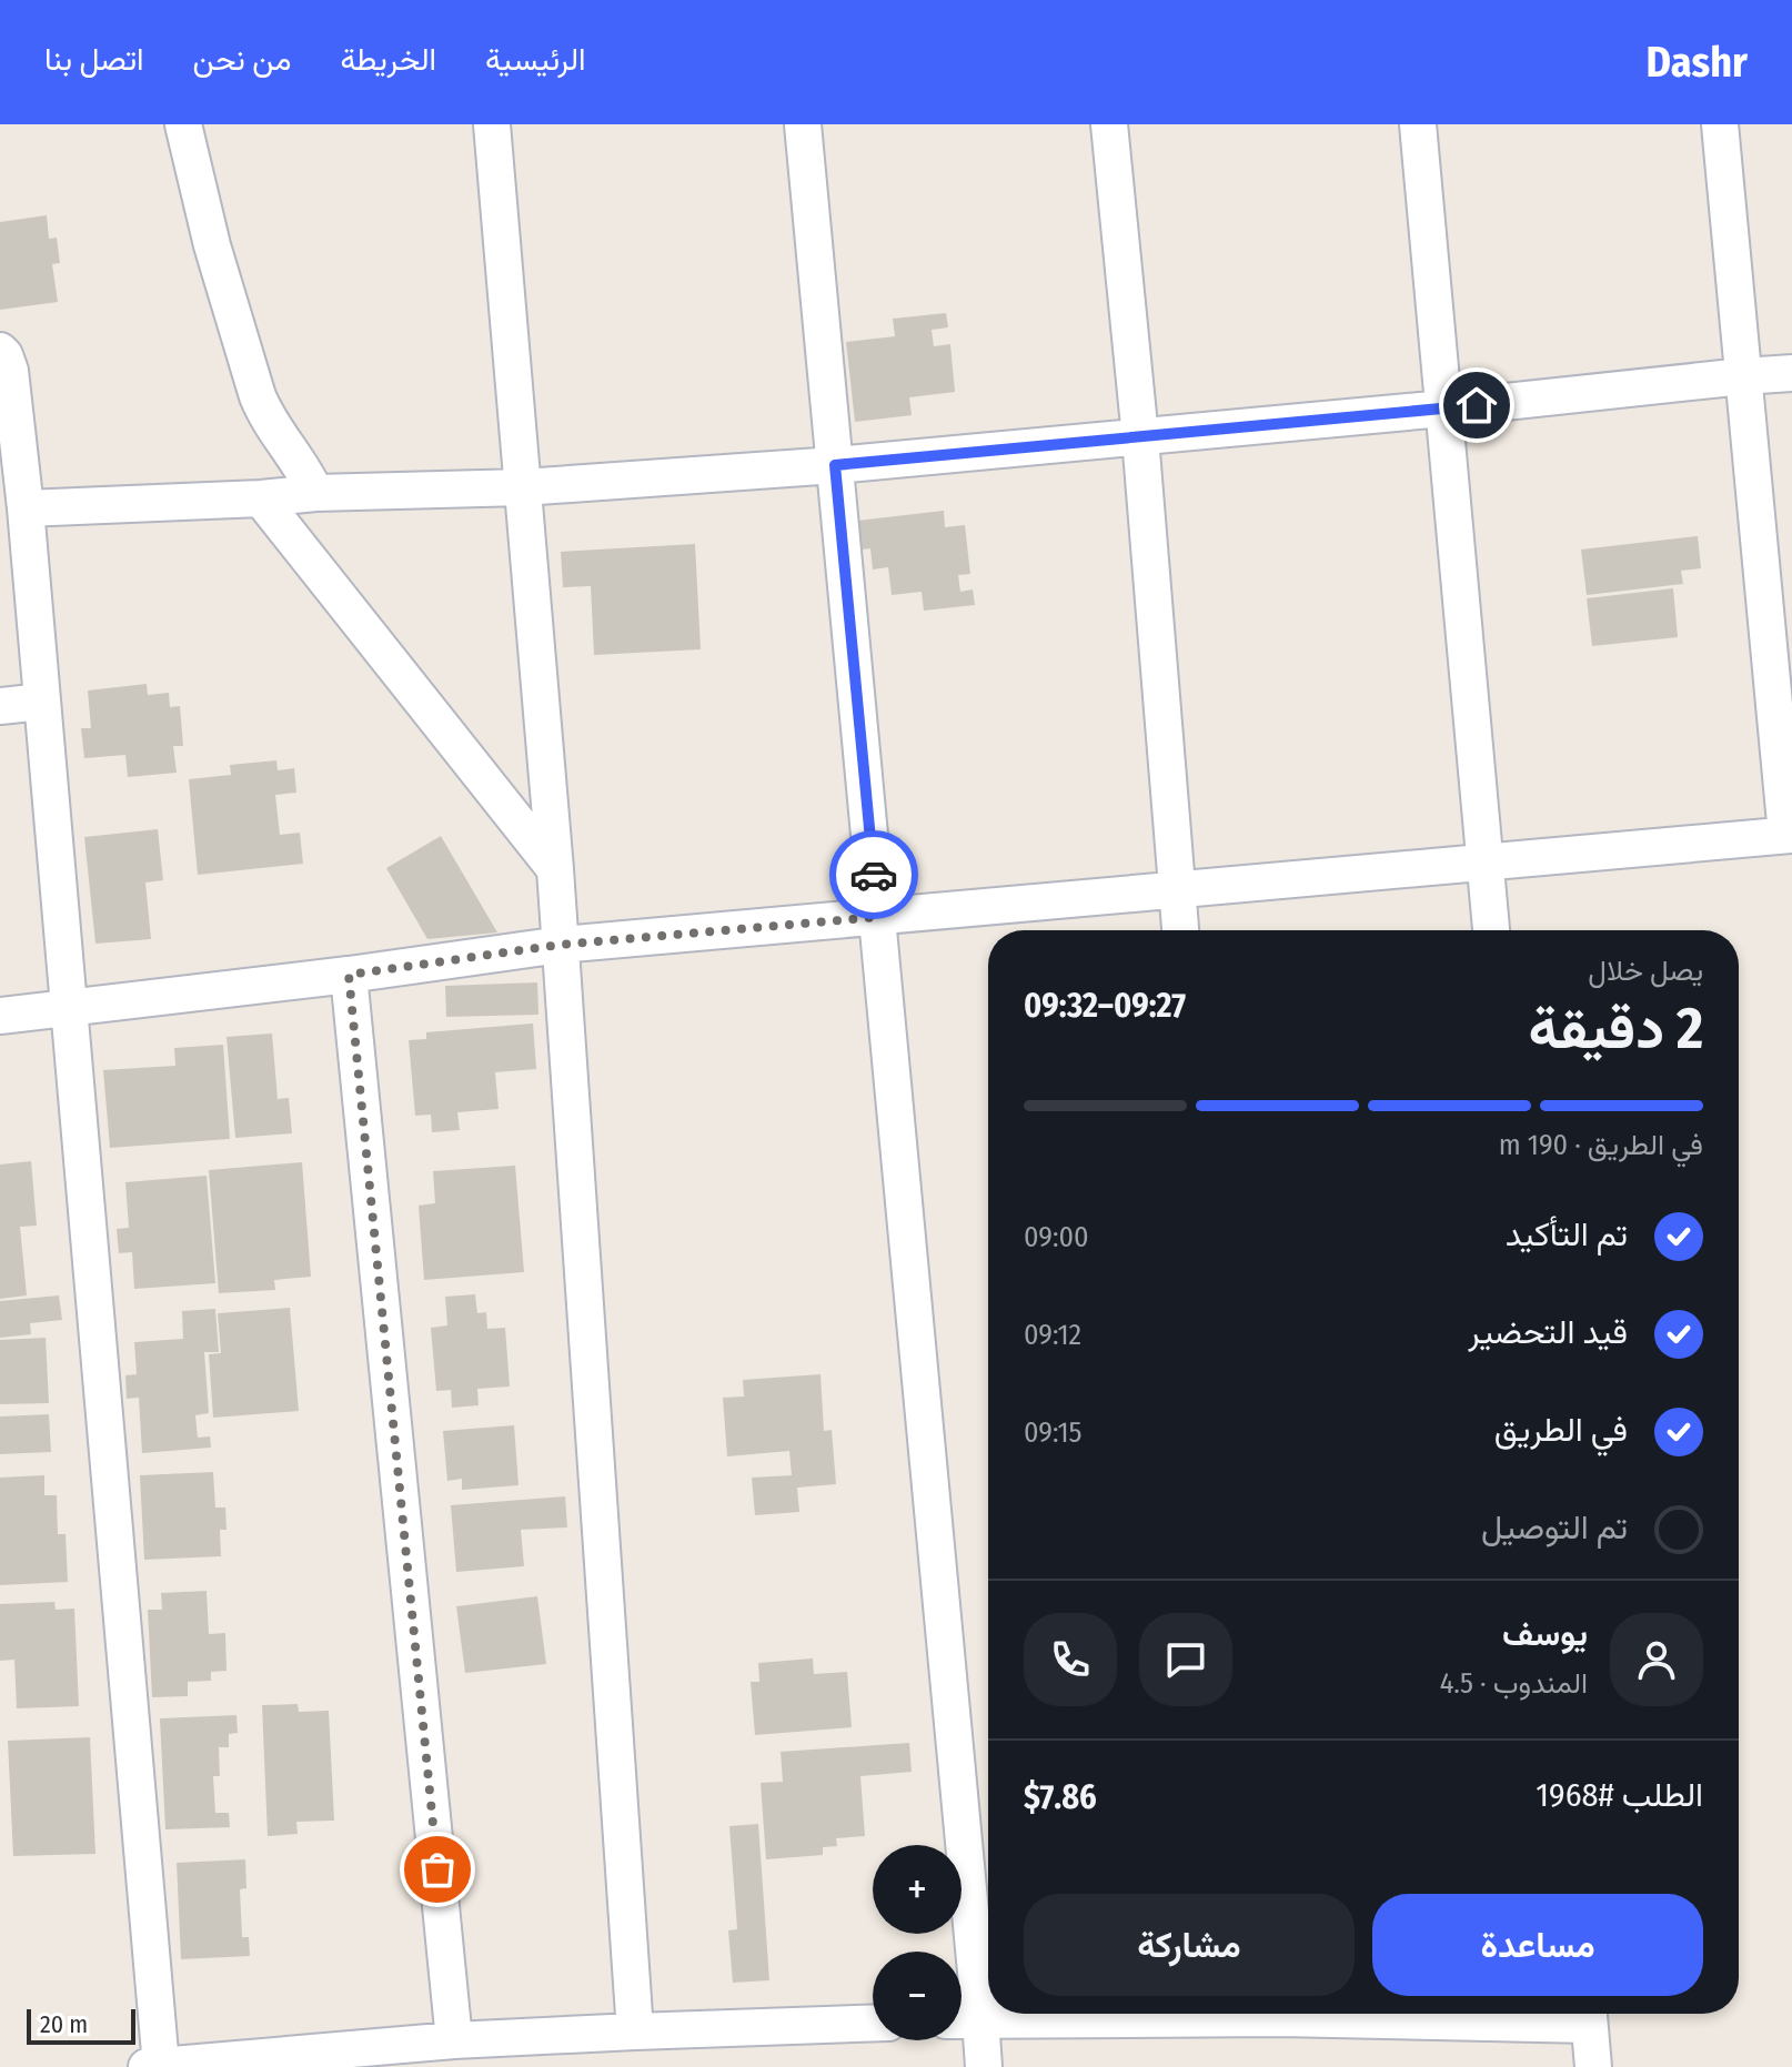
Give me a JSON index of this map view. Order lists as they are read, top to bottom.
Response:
{
  "scale_bar": "20 m",
  "page": {
    "header": "Dashr",
    "nav": [
      "الرئيسية",
      "الخريطة",
      "من نحن",
      "اتصل بنا"
    ],
    "heading": ["2 دقيقة", "يصل خلال", "09:27–09:32"],
    "panel": [
      "يوسف",
      "المندوب · 4.5",
      "الطلب #1968",
      "$7.86"
    ],
    "bar": "في الطريق · 190 m",
    "list": [
      ["تم التأكيد", "09:00"],
      ["قيد التحضير", "09:12"],
      ["في الطريق", "09:15"],
      "تم التوصيل"
    ],
    "map_buttons": ["+", "−"],
    "buttons": ["مساعدة", "مشاركة"],
    "scale": "20 m"
  }
}
